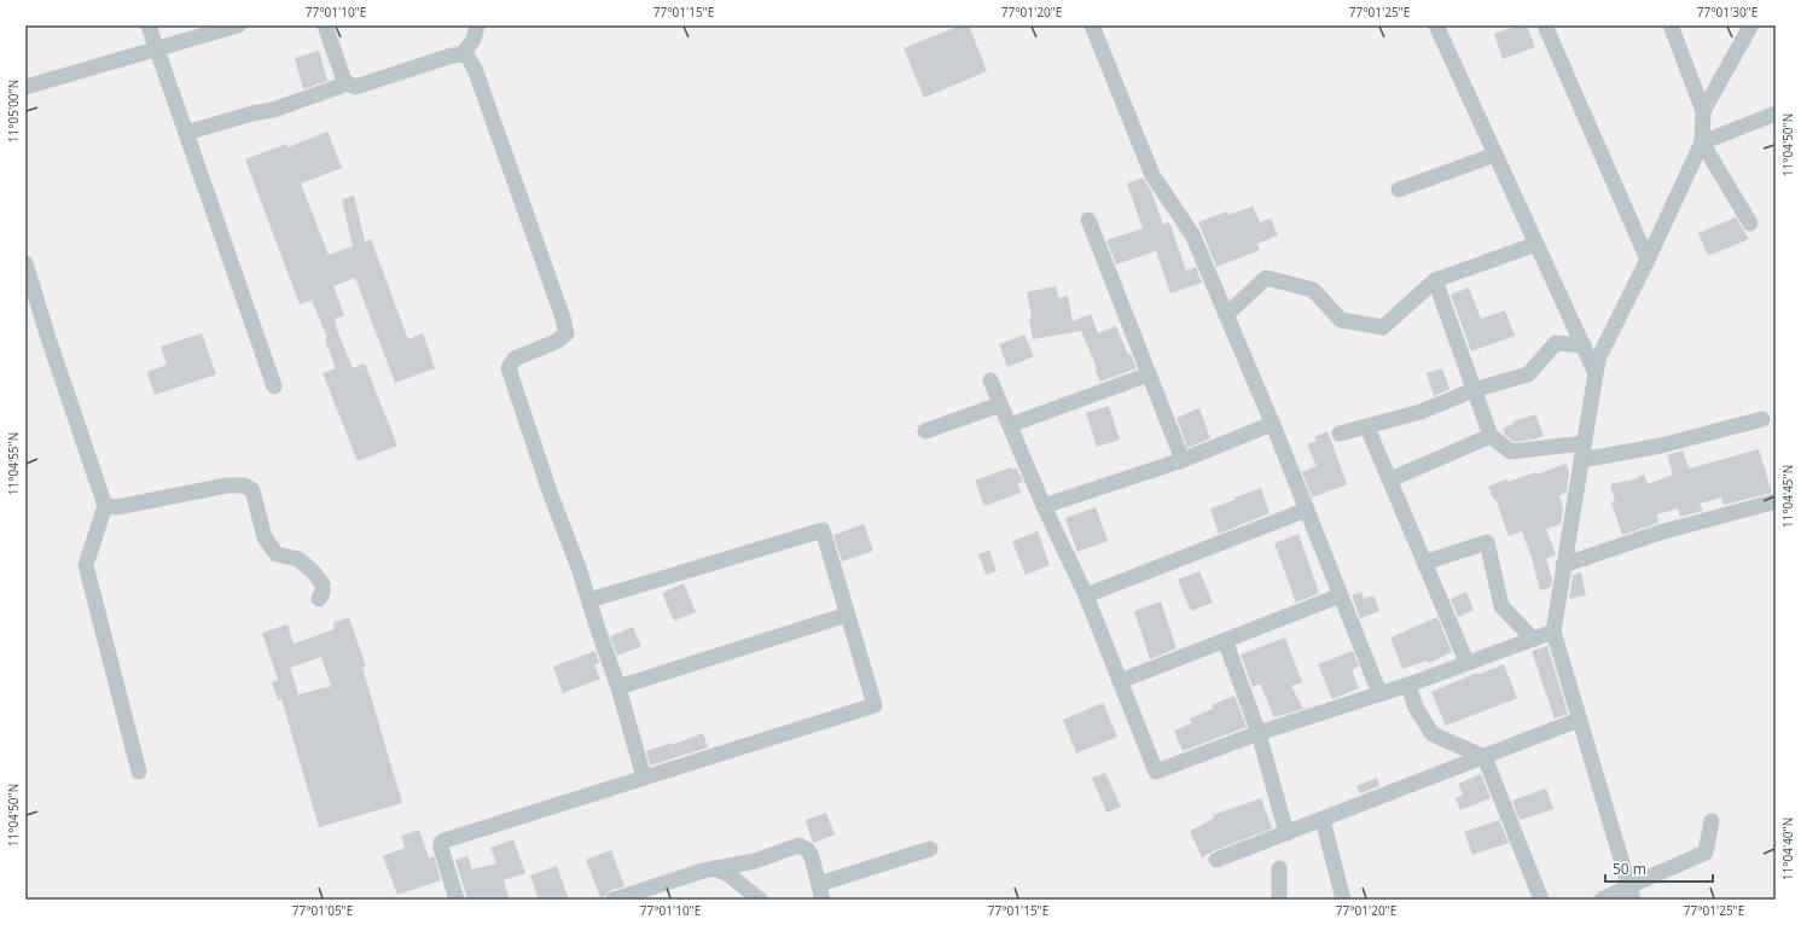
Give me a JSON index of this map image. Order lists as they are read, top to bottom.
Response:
{
  "scale_bar": "50 m",
  "coordinates": [
    "77°01'10\"E",
    "77°01'15\"E",
    "77°01'20\"E",
    "77°01'25\"E",
    "77°01'30\"E",
    "11°05'00\"N",
    "11°04'50\"N",
    "11°04'55\"N",
    "11°04'45\"N",
    "11°04'40\"N",
    "77°01'05\"E"
  ]
}
